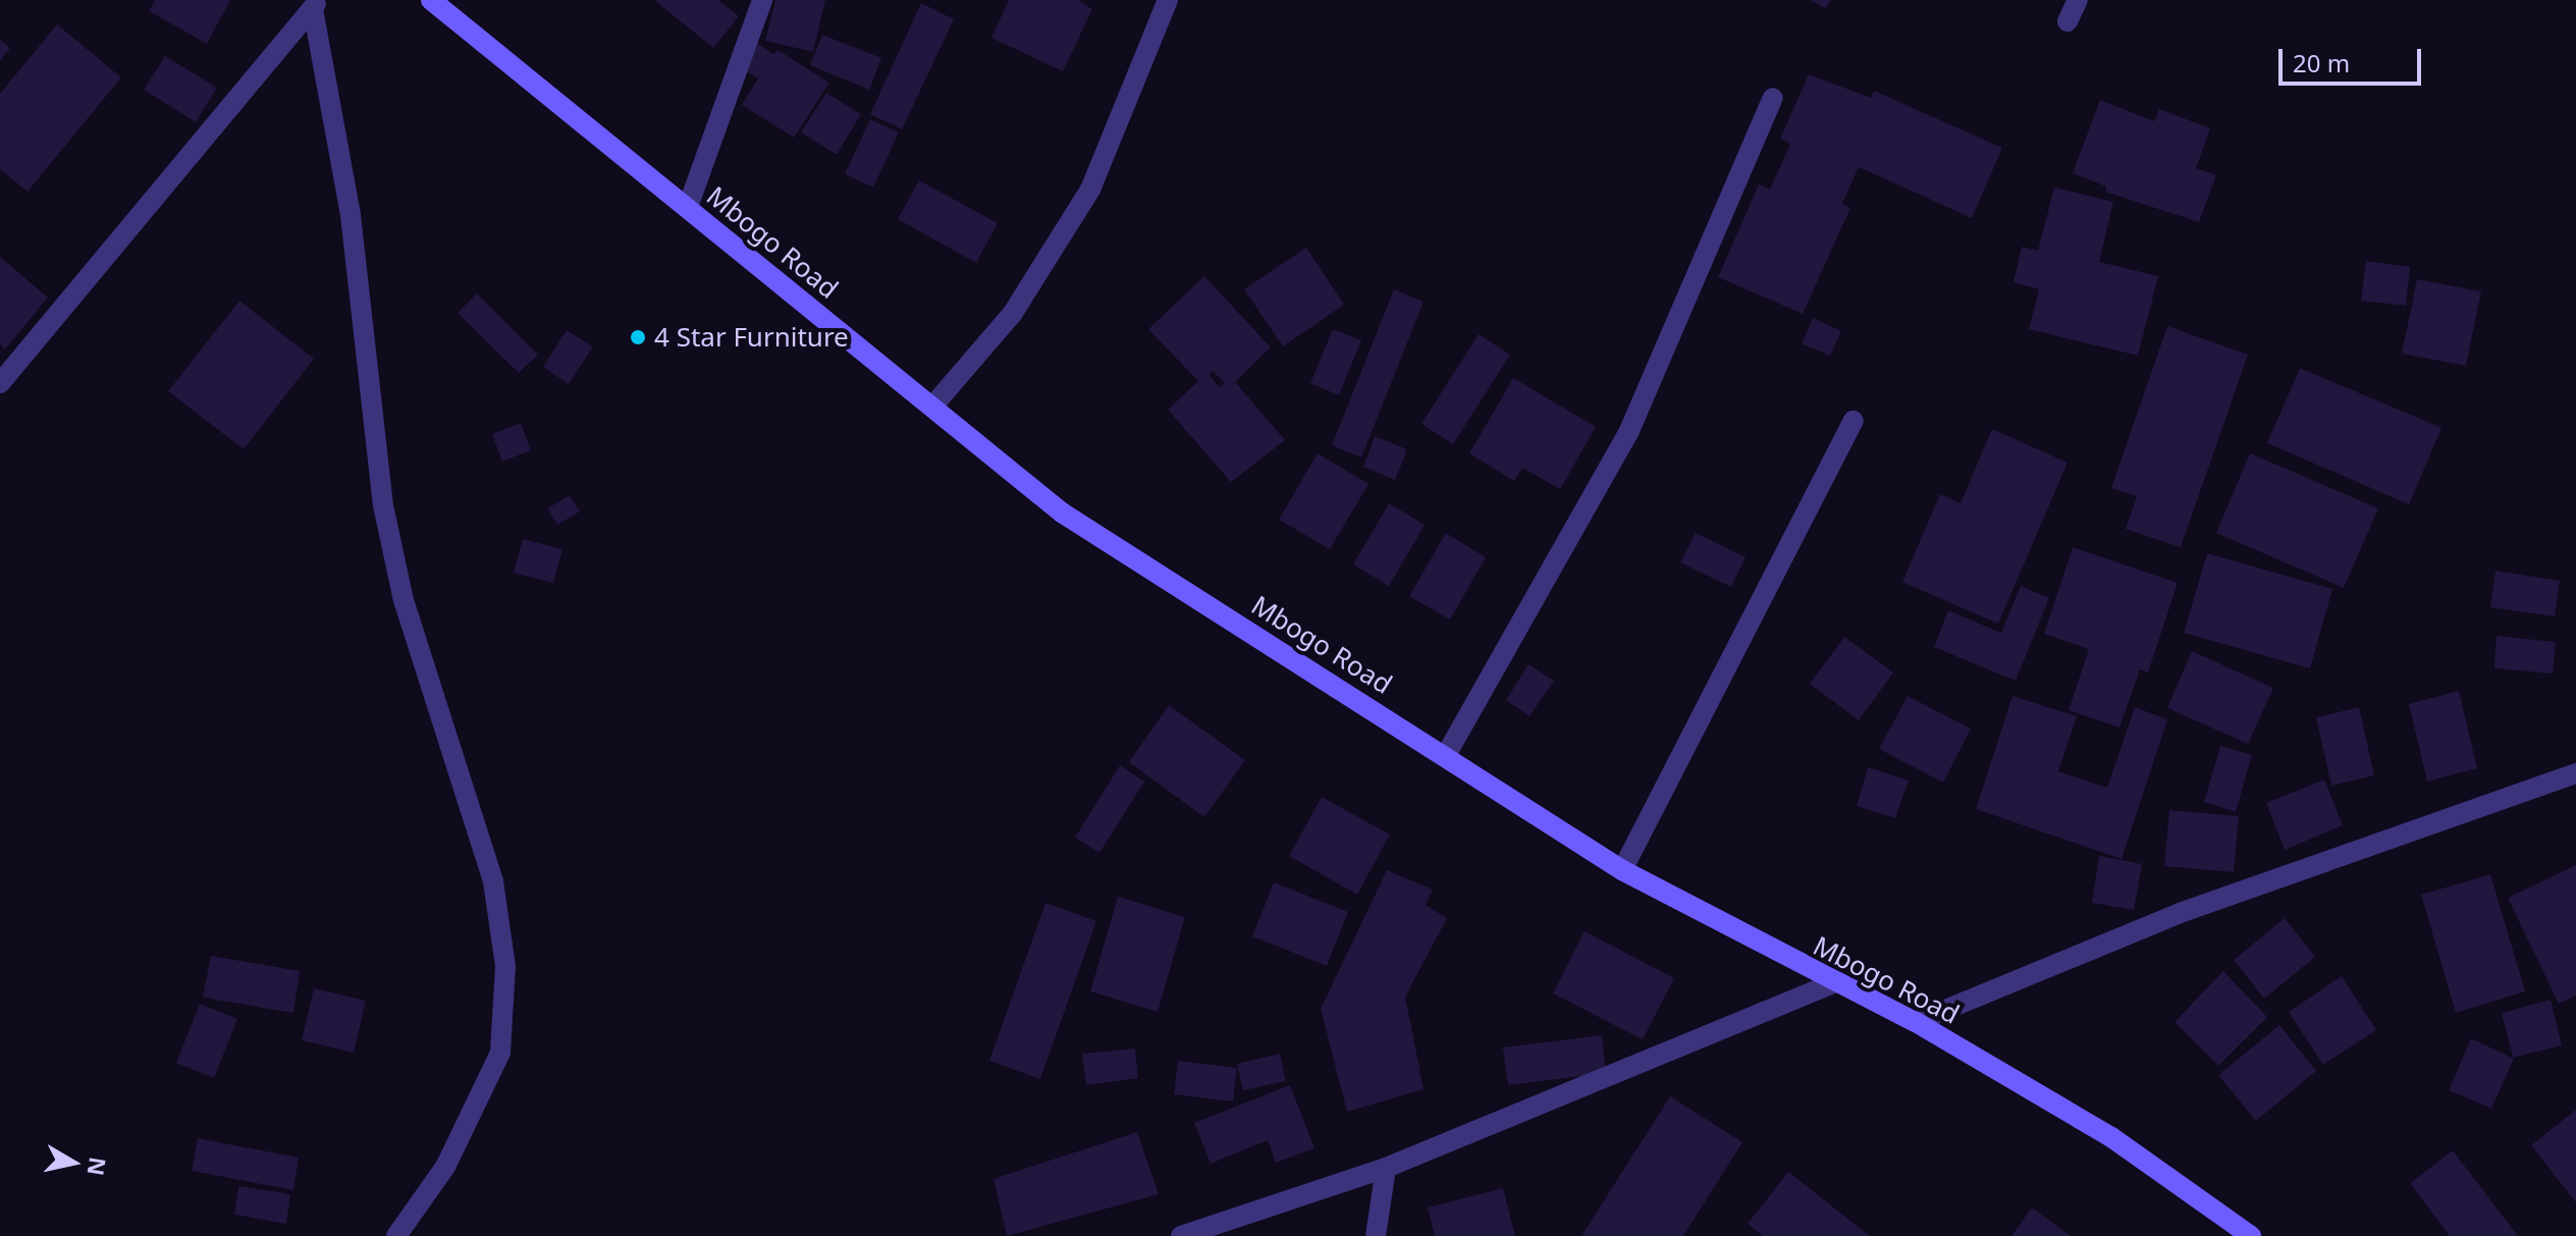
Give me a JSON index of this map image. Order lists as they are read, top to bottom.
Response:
{
  "streets": {
    "main road": ["Mbogo Road"]
  },
  "places": ["4 Star Furniture"],
  "scale_bar": "20 m",
  "north": "right"
}
